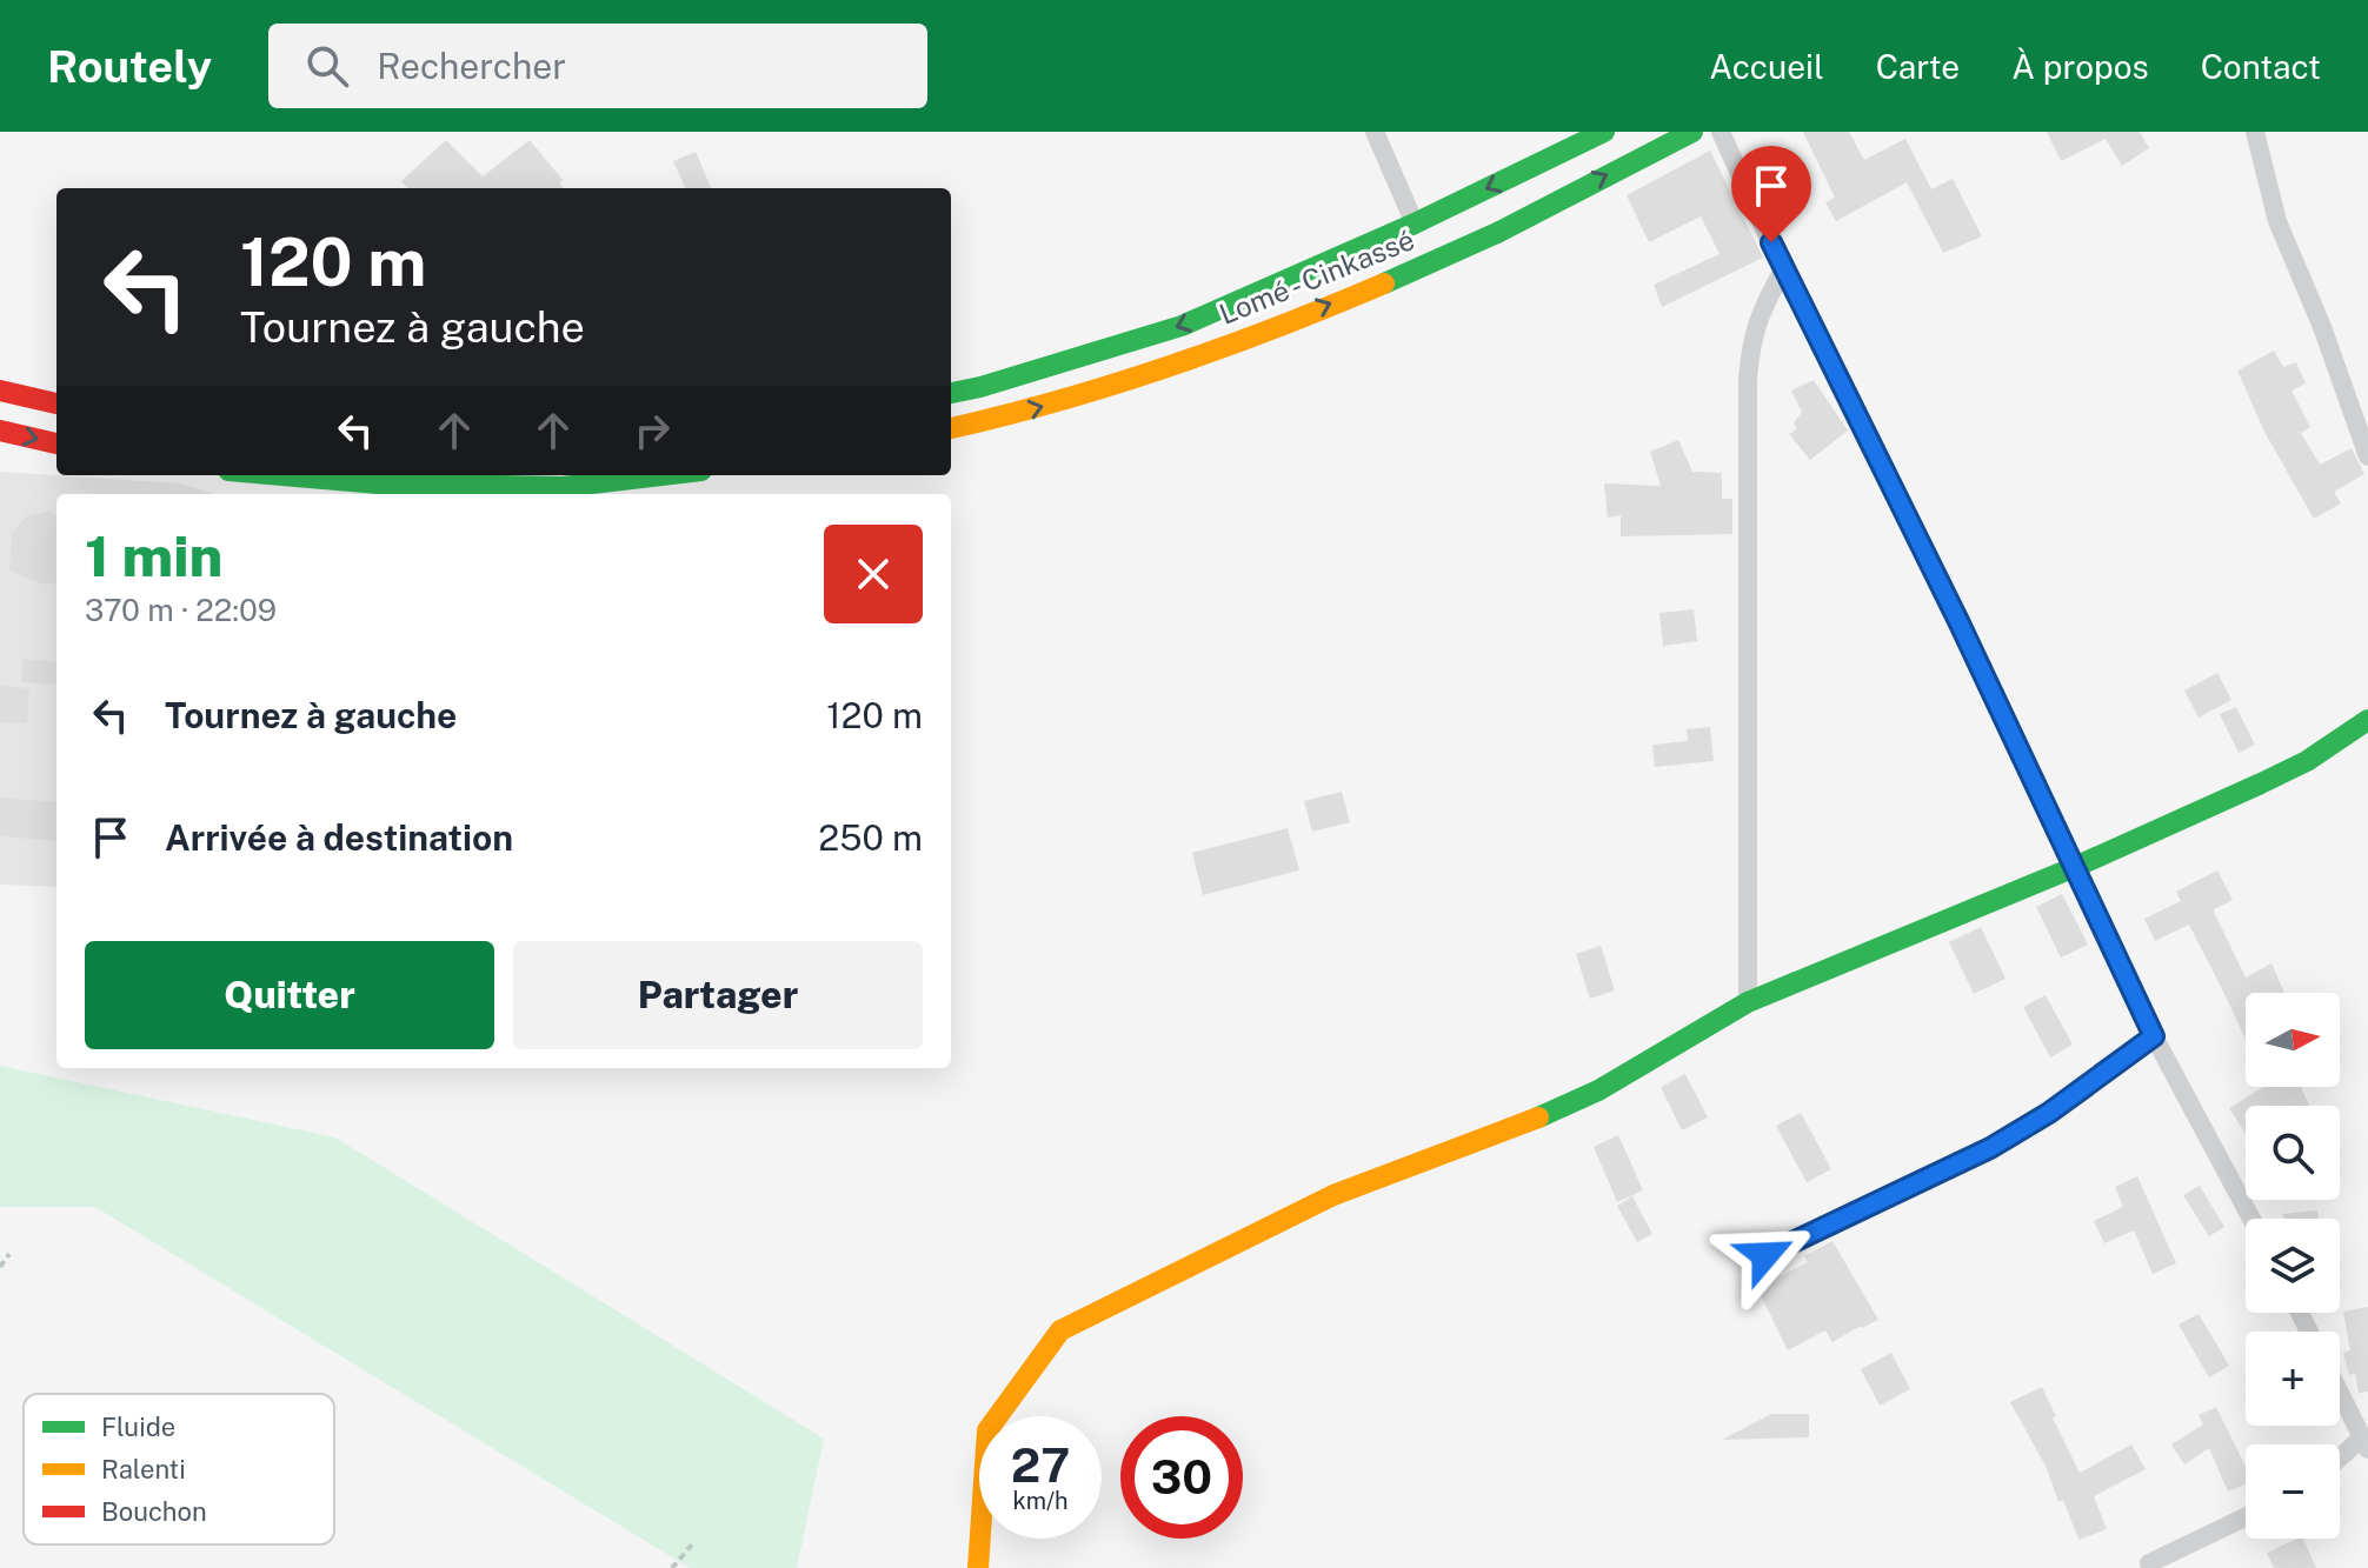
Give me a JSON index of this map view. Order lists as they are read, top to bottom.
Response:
{
  "streets": {
    "main road": ["Lomé - Cinkassé"]
  },
  "legend": ["Fluide", "Ralenti", "Bouchon"],
  "north": "right",
  "page": {
    "header": "Routely",
    "search": "Rechercher",
    "nav": [
      "Accueil",
      "Carte",
      "À propos",
      "Contact"
    ],
    "turn": ["120 m", "Tournez à gauche"],
    "heading": ["1 min", "370 m · 22:09"],
    "list": [
      {
        "name": "Tournez à gauche",
        "value": "120 m"
      },
      {
        "name": "Arrivée à destination",
        "value": "250 m"
      }
    ],
    "buttons": ["Quitter", "Partager"],
    "map_buttons": ["+", "−"],
    "speed": "27 km/h",
    "limit": "30"
  }
}
